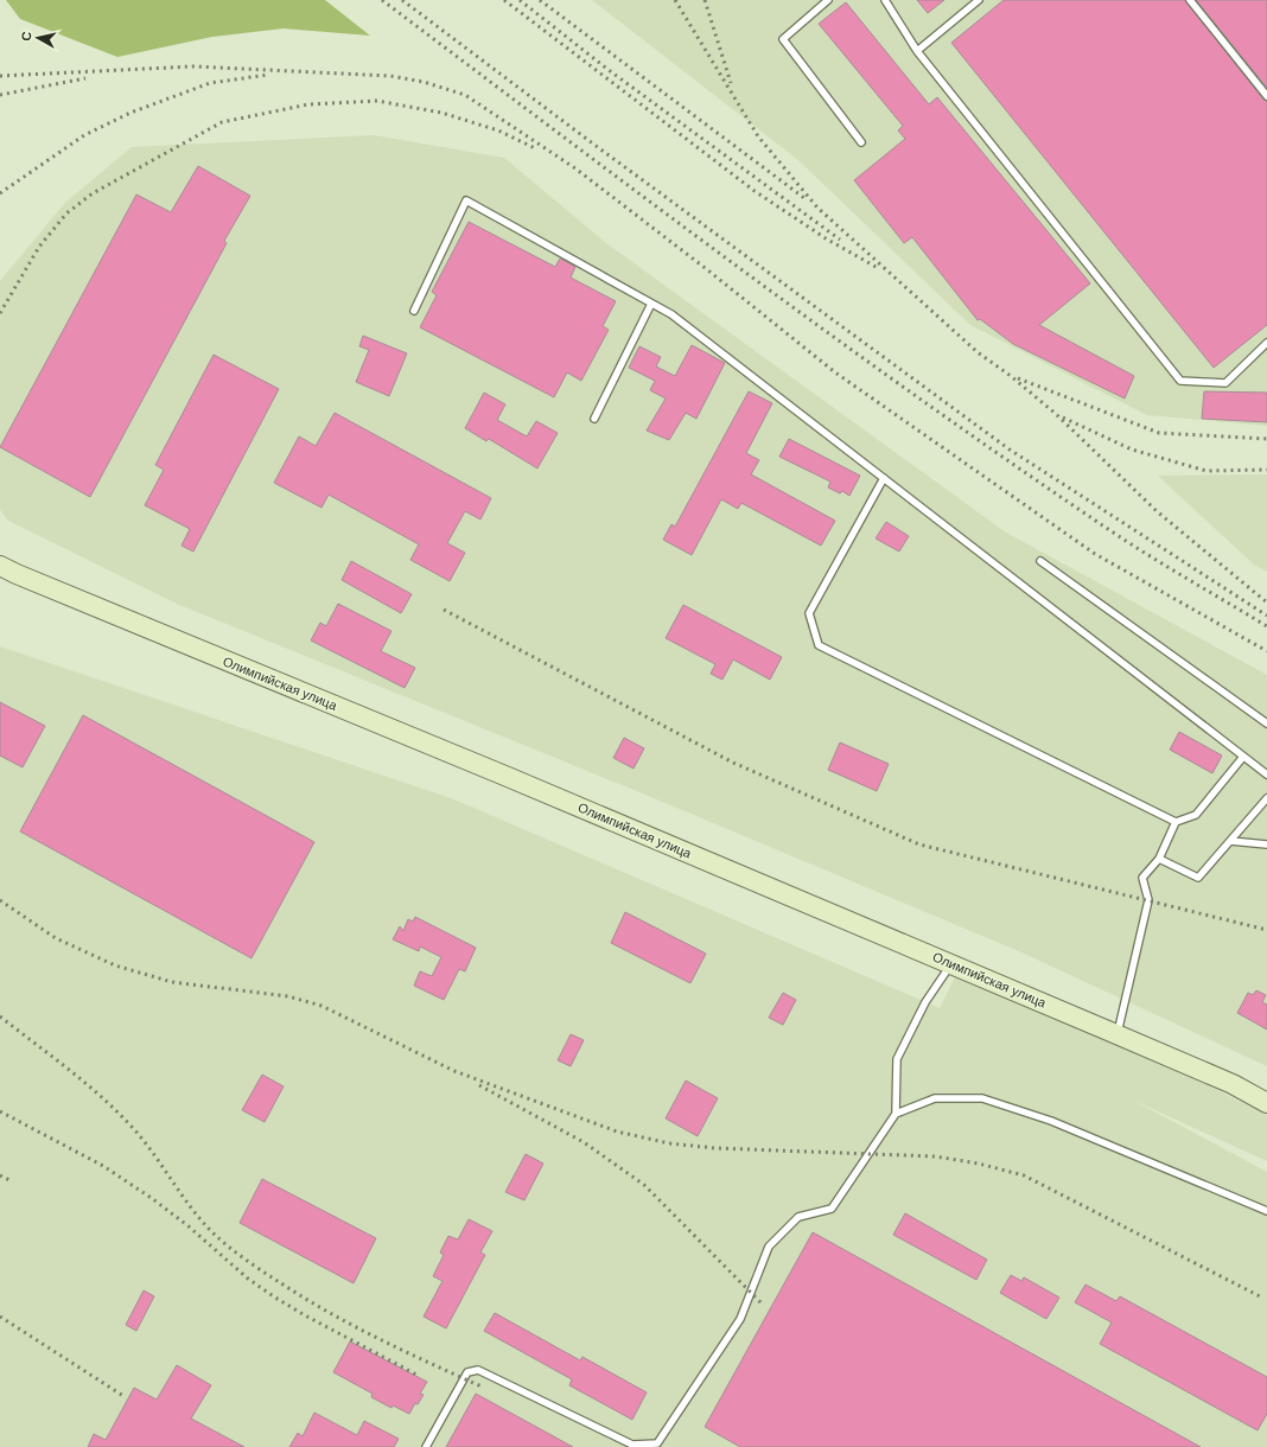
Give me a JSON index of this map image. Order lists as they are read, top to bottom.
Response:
{
  "streets": {
    "street": ["Олимпийская улица"]
  },
  "north": "left"
}
